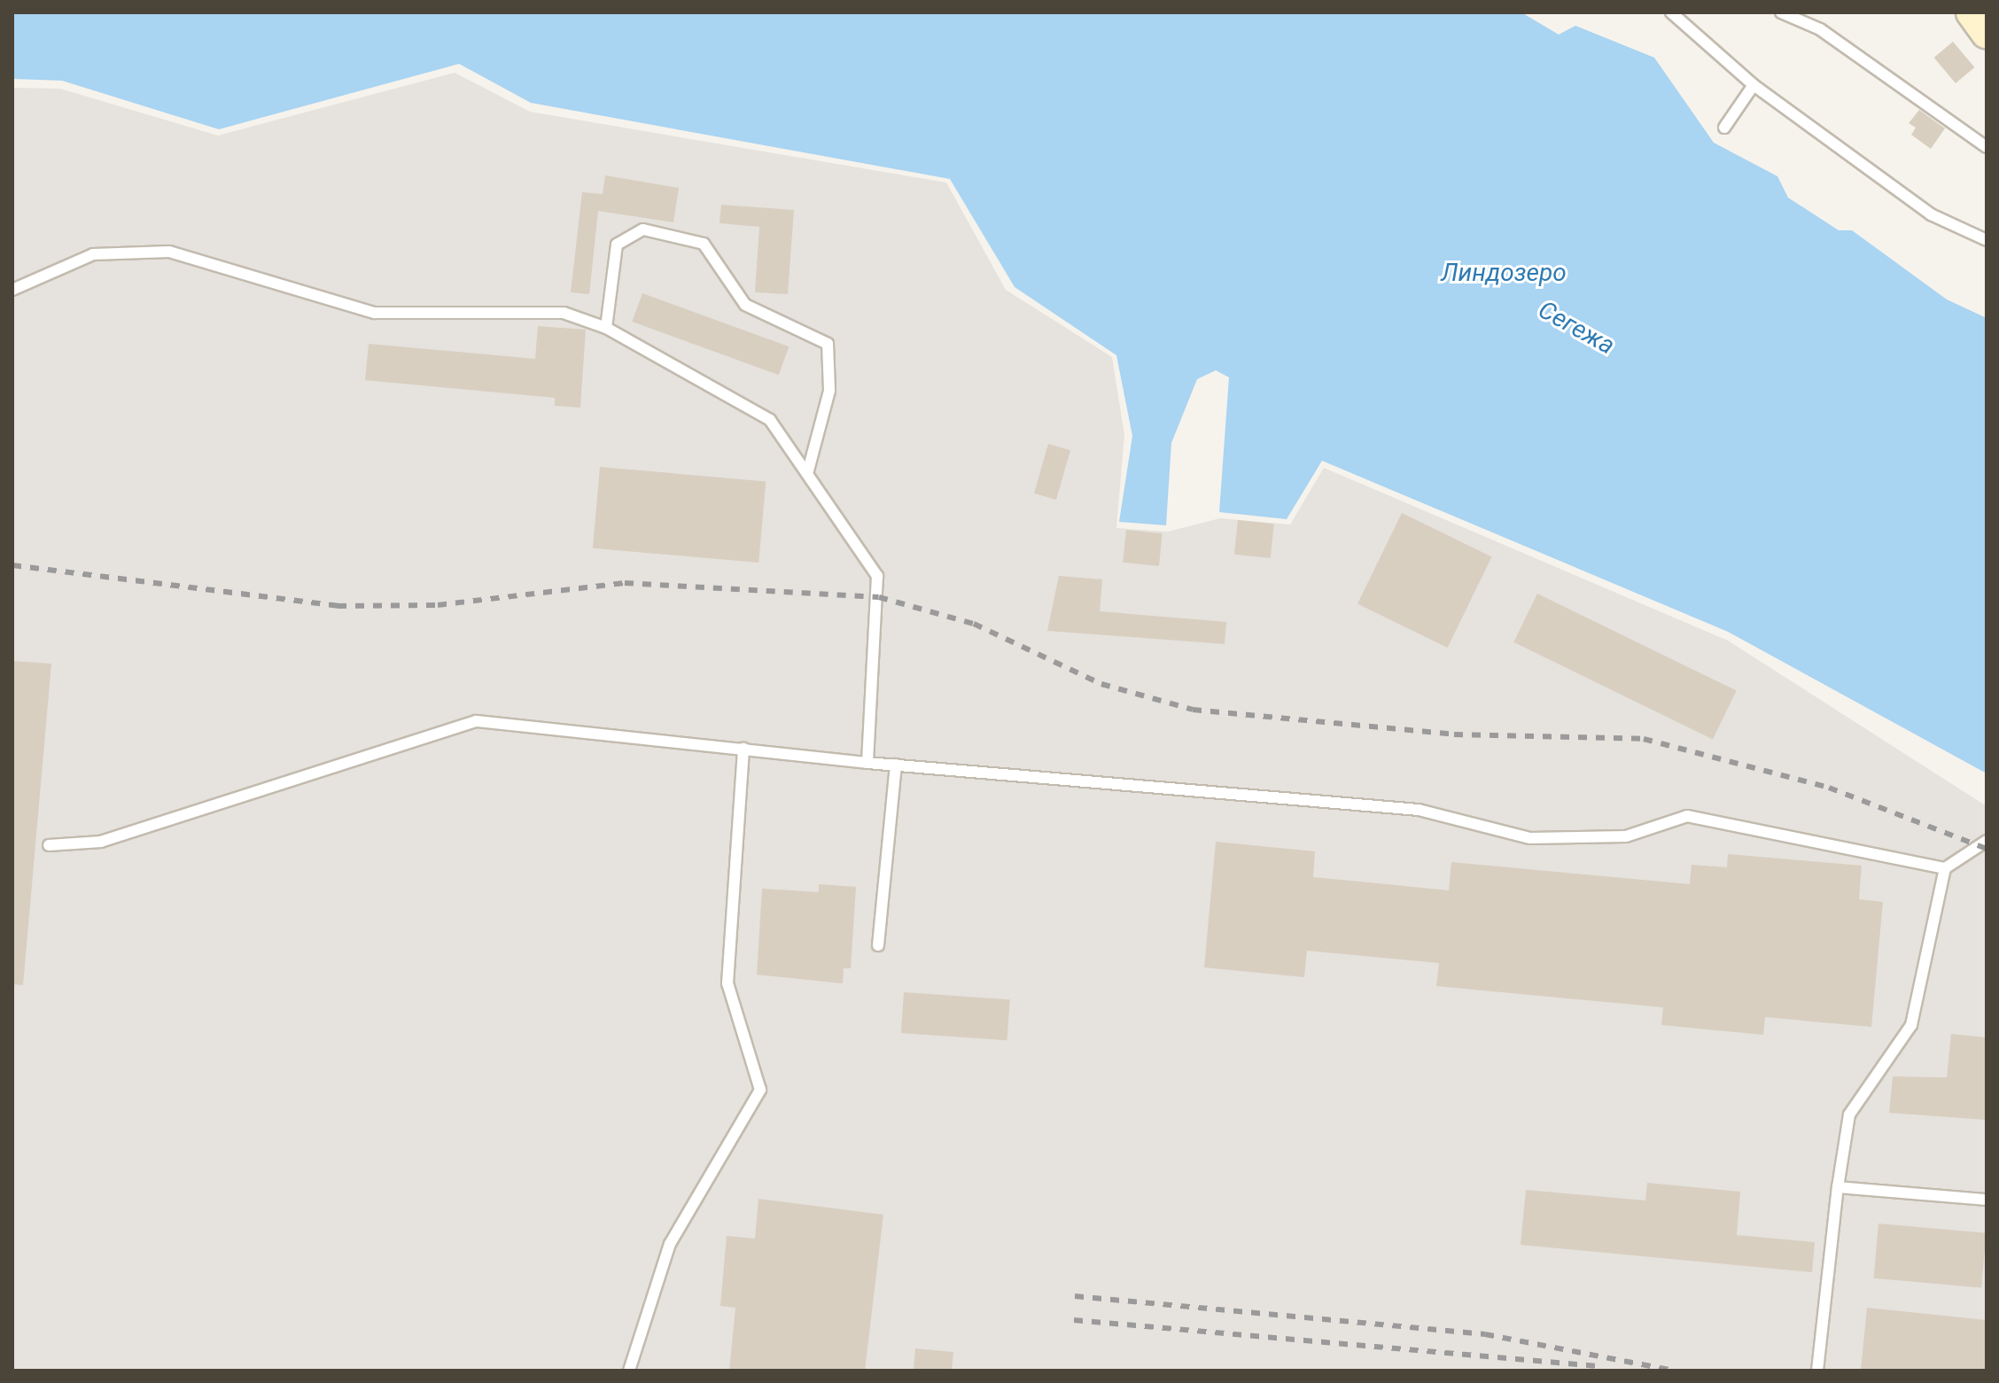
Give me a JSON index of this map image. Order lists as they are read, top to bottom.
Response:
{
  "water": ["Линдозеро", "Сегежа"]
}
